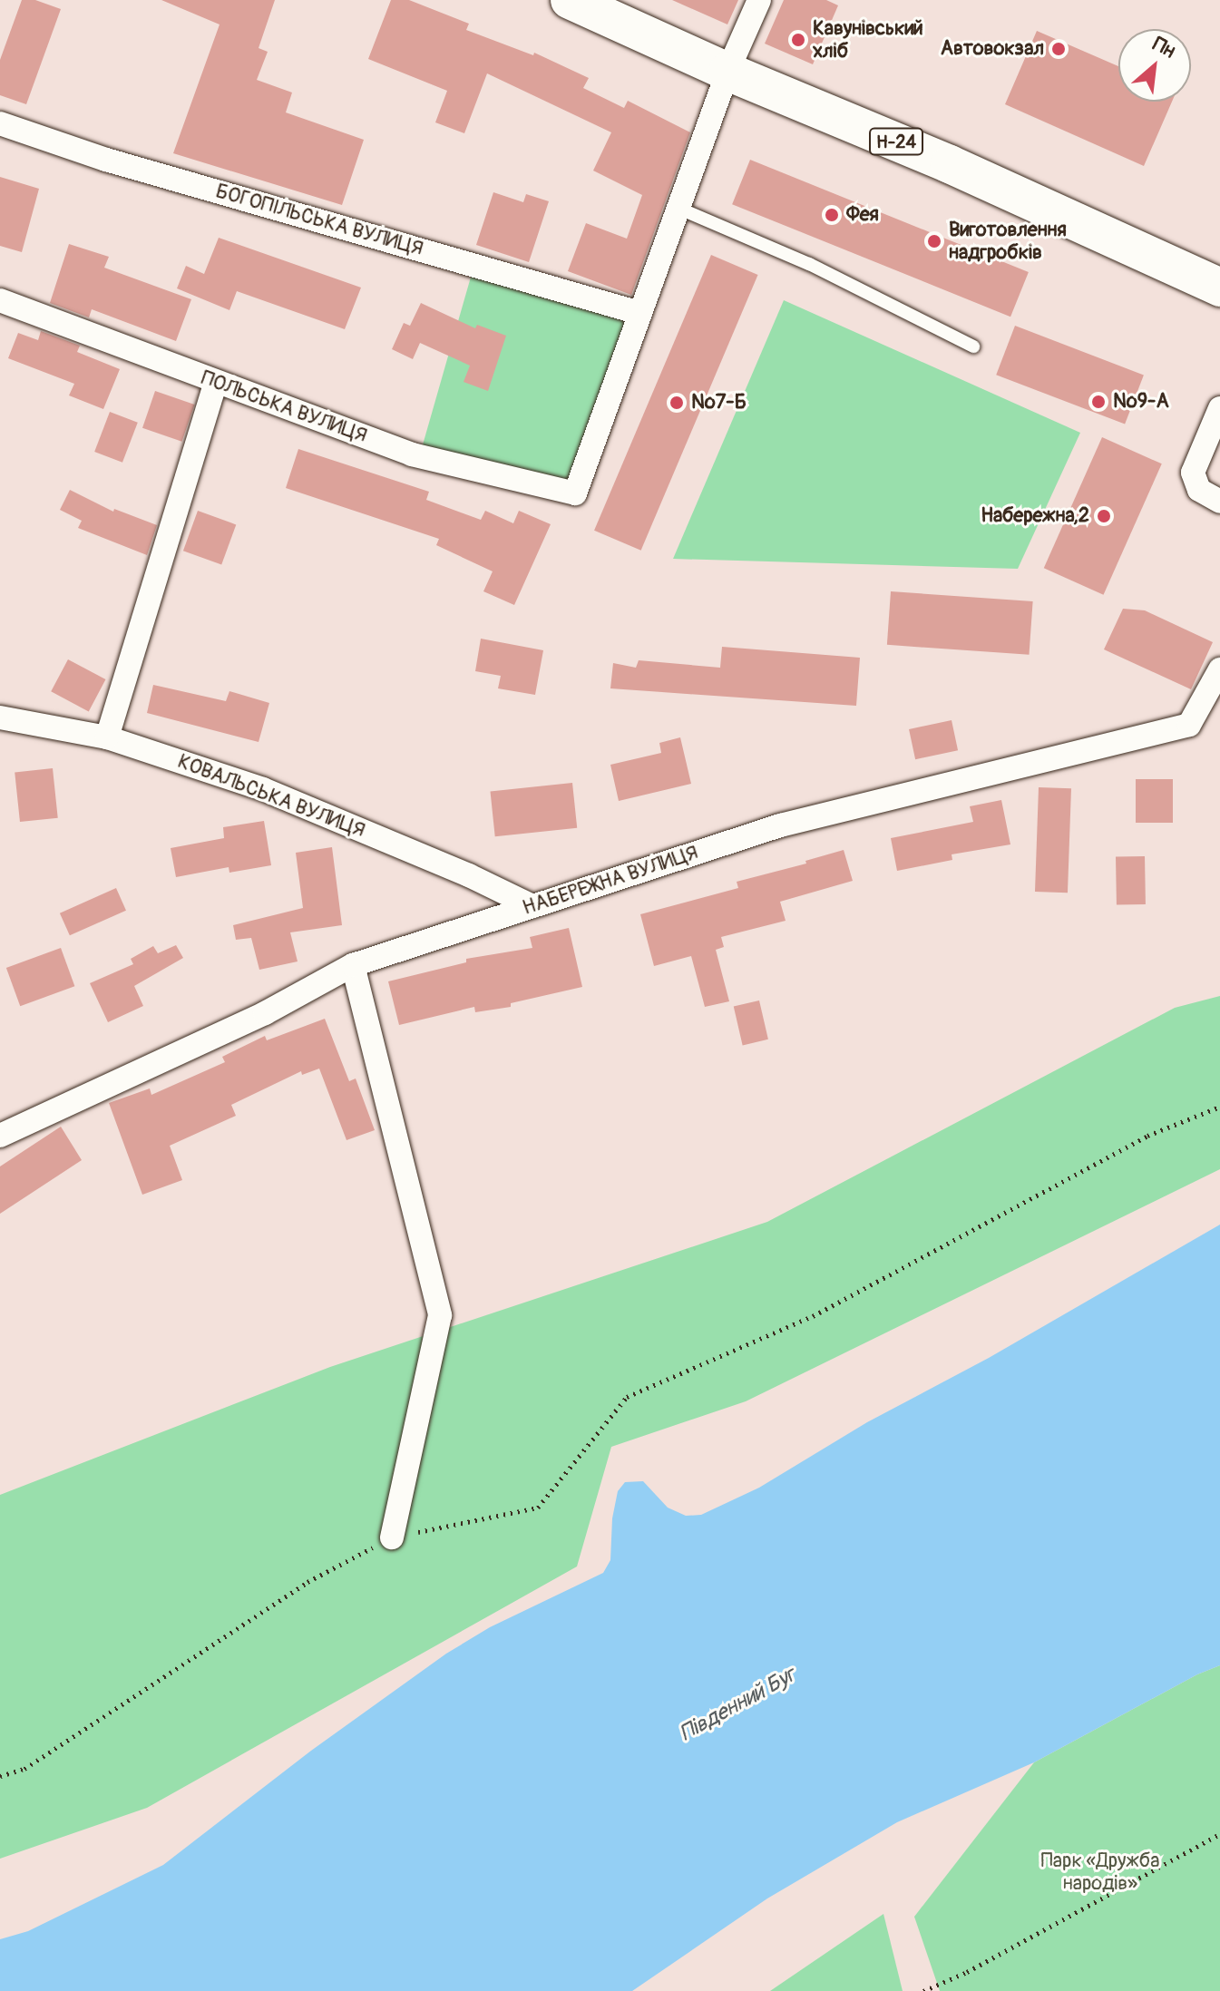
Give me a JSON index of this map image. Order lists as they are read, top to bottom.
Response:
{
  "streets": {
    "main road": ["Н-24"],
    "street": [
      "БОГОПІЛЬСЬКА ВУЛИЦЯ",
      "ПОЛЬСЬКА ВУЛИЦЯ",
      "КОВАЛЬСЬКА ВУЛИЦЯ",
      "НАБЕРЕЖНА ВУЛИЦЯ"
    ]
  },
  "crossings": [
    ["БОГОПІЛЬСЬКА ВУЛИЦЯ", "ПОЛЬСЬКА ВУЛИЦЯ"],
    ["КОВАЛЬСЬКА ВУЛИЦЯ", "НАБЕРЕЖНА ВУЛИЦЯ"]
  ],
  "water": ["Південний Буг"],
  "parks": ["Парк «Дружба народів»"],
  "places": [
    "Кавунівський хліб",
    "Автовокзал",
    "Фея",
    "Виготовлення надгробків",
    "№9-А",
    "№7-Б",
    "Набережна,2"
  ],
  "north": "top right"
}
